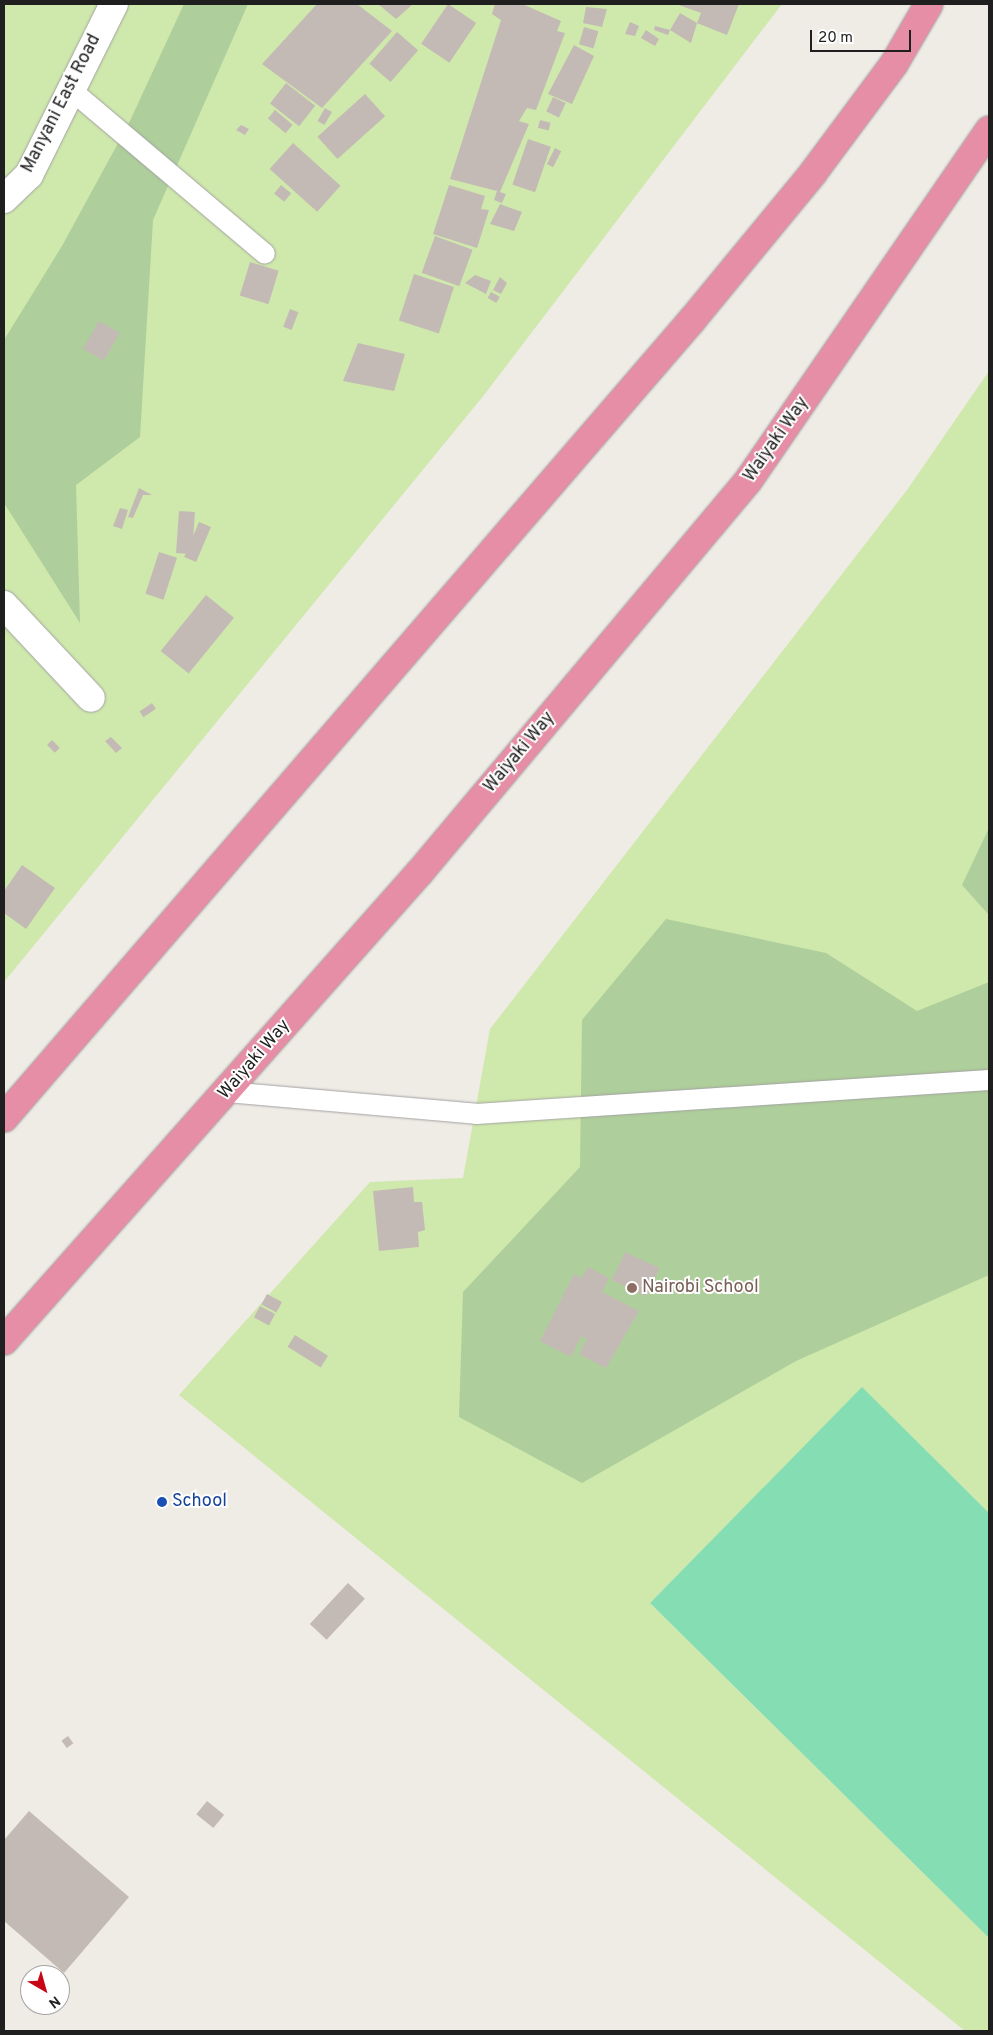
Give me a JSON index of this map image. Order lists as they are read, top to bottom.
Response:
{
  "streets": {
    "highway": ["Waiyaki Way"],
    "street": ["Manyani East Road"]
  },
  "places": ["Nairobi School", "School"],
  "scale_bar": "20 m",
  "north": "bottom right"
}
